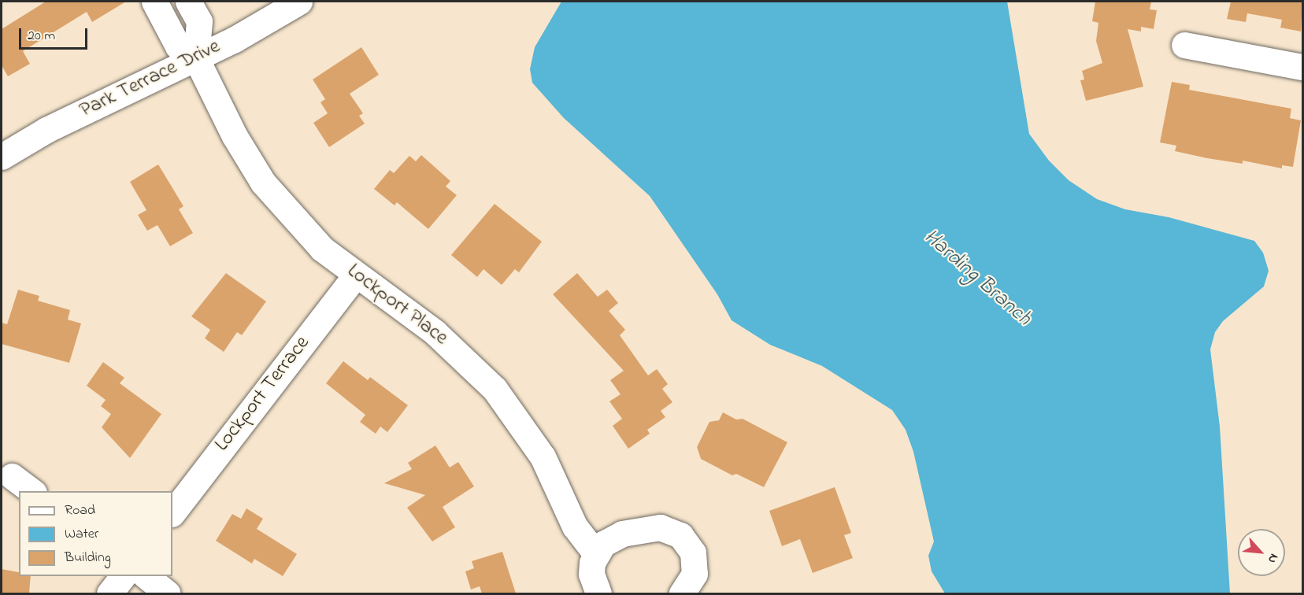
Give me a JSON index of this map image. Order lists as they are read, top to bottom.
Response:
{
  "streets": {
    "street": ["Park Terrace Drive", "Lockport Place", "Lockport Terrace"]
  },
  "crossings": [
    ["Park Terrace Drive", "Lockport Place"],
    ["Lockport Place", "Lockport Terrace"]
  ],
  "water": ["Harding Branch"],
  "legend": ["Road", "Water", "Building"],
  "scale_bar": "20 m",
  "north": "bottom right"
}
